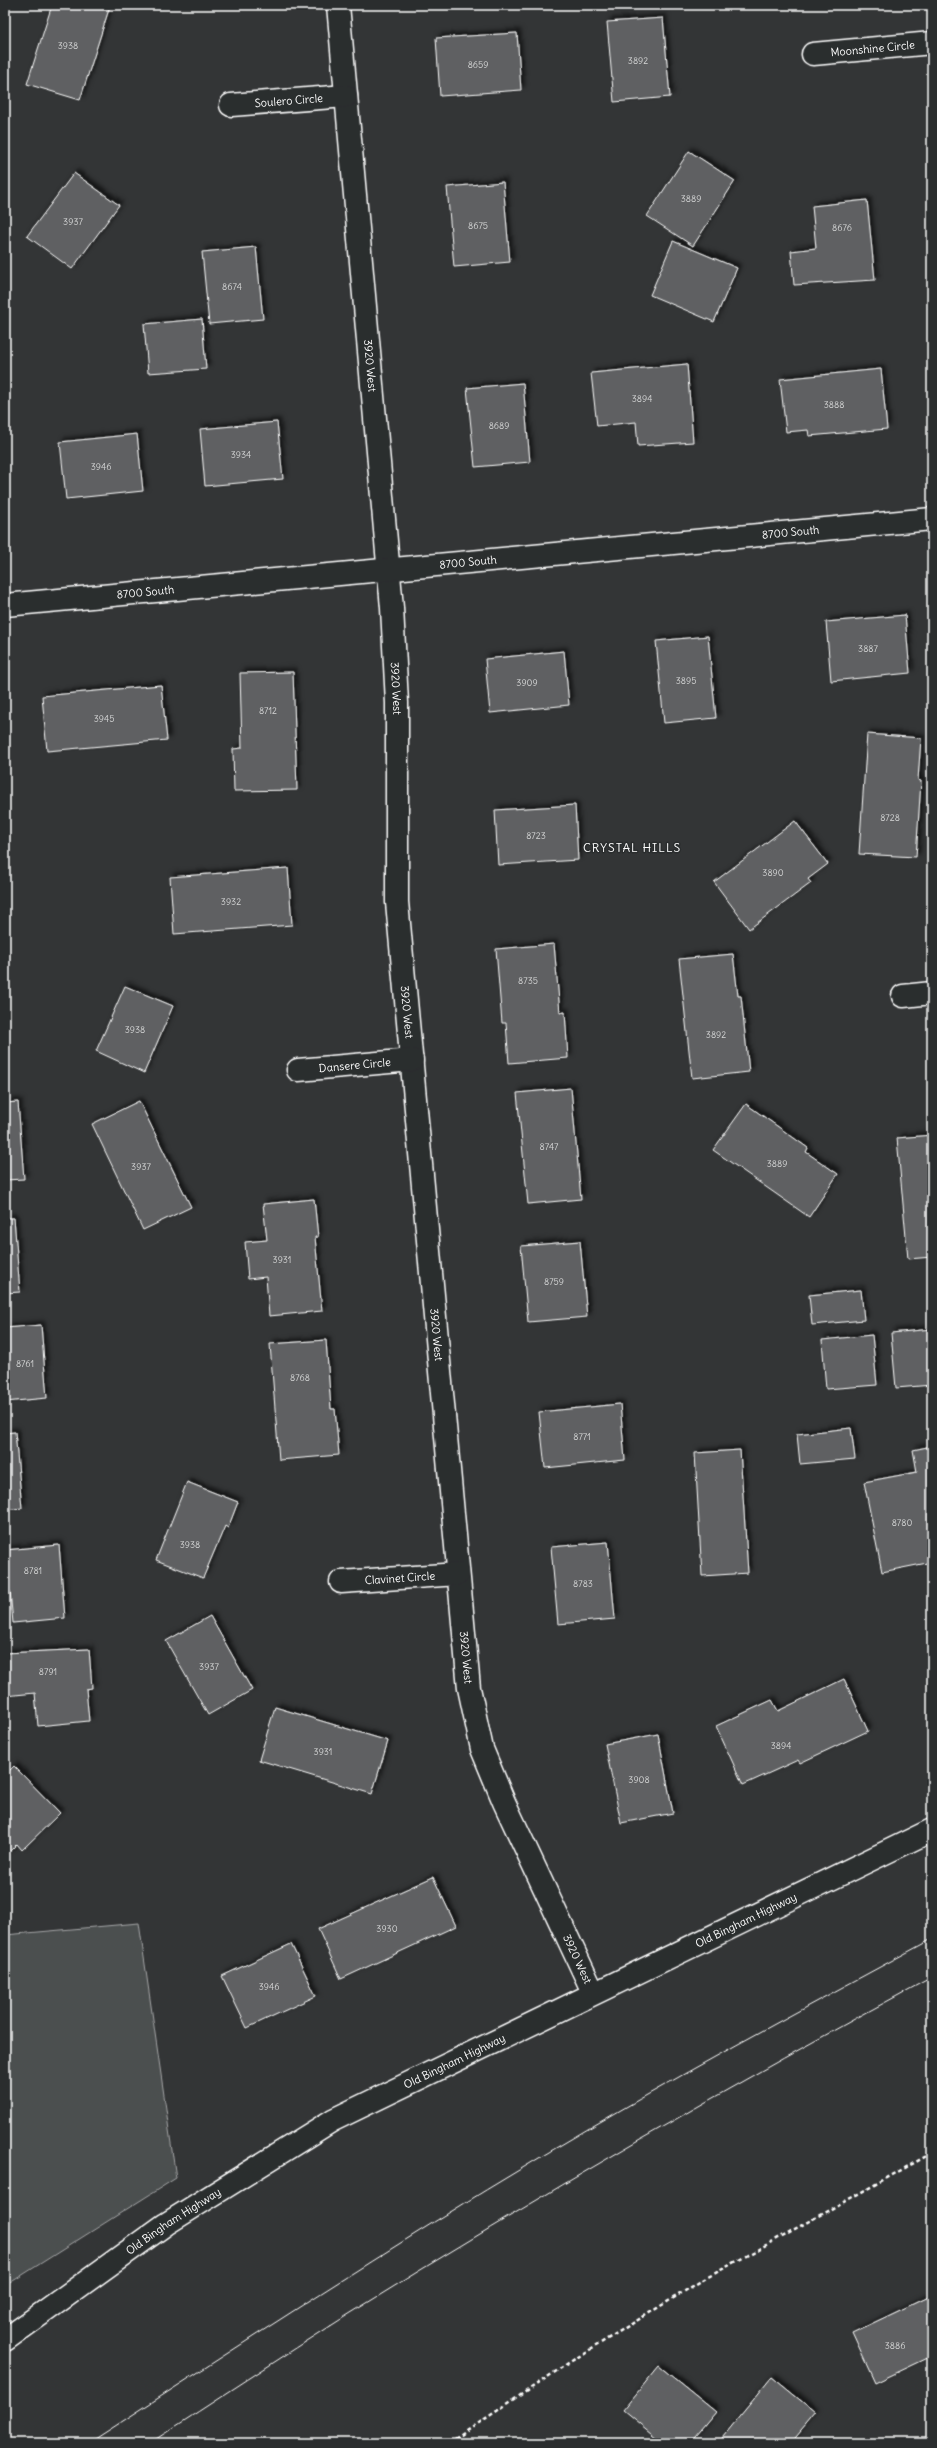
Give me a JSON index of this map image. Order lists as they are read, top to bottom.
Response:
{
  "streets": {
    "street": [
      "Moonshine Circle",
      "Soulero Circle",
      "3920 West",
      "8700 South",
      "Dansere Circle",
      "Clavinet Circle",
      "Old Bingham Highway"
    ]
  },
  "crossings": [
    ["Soulero Circle", "3920 West"],
    ["3920 West", "8700 South"],
    ["3920 West", "Dansere Circle"],
    ["3920 West", "Clavinet Circle"],
    ["3920 West", "Old Bingham Highway"]
  ],
  "districts": ["CRYSTAL HILLS"],
  "house_numbers": [
    "3938",
    "3892",
    "8659",
    "3889",
    "3937",
    "8675",
    "8676",
    "8674",
    "3894",
    "3888",
    "8689",
    "3934",
    "3946",
    "3887",
    "3895",
    "3909",
    "8712",
    "3945",
    "8728",
    "8723",
    "3890",
    "3932",
    "8735",
    "3938",
    "3892",
    "8747",
    "3889",
    "3937",
    "3931",
    "8759",
    "8761",
    "8768",
    "8771",
    "8780",
    "3938",
    "8781",
    "8783",
    "3937",
    "8791",
    "3894",
    "3931",
    "3908",
    "3930",
    "3946",
    "3886"
  ]
}
